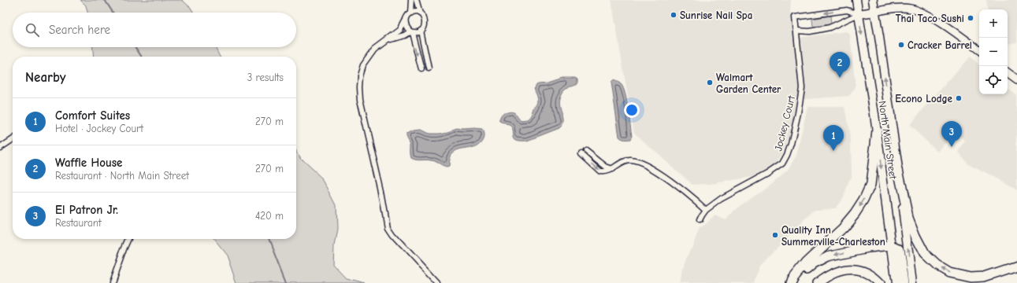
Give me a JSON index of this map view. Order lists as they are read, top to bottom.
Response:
{
  "streets": {
    "main road": ["North Main Street"],
    "street": ["Jockey Court"]
  },
  "crossings": [
    ["Jockey Court", "North Main Street"]
  ],
  "places": [
    "Sunrise Nail Spa",
    "Thai Taco Sushi",
    "Cracker Barrel",
    "Walmart Garden Center",
    "Econo Lodge",
    "Quality Inn Summerville-Charleston"
  ],
  "page": {
    "map_buttons": ["+", "−"],
    "search": "Search here",
    "pins": ["2", "3", "1"],
    "heading": ["Nearby", "3 results"],
    "list": [
      {
        "mark": "1",
        "name": "Comfort Suites",
        "note": "Hotel · Jockey Court",
        "value": "270 m"
      },
      {
        "mark": "2",
        "name": "Waffle House",
        "note": "Restaurant · North Main Street",
        "value": "270 m"
      },
      {
        "mark": "3",
        "name": "El Patron Jr.",
        "note": "Restaurant",
        "value": "420 m"
      }
    ]
  }
}
